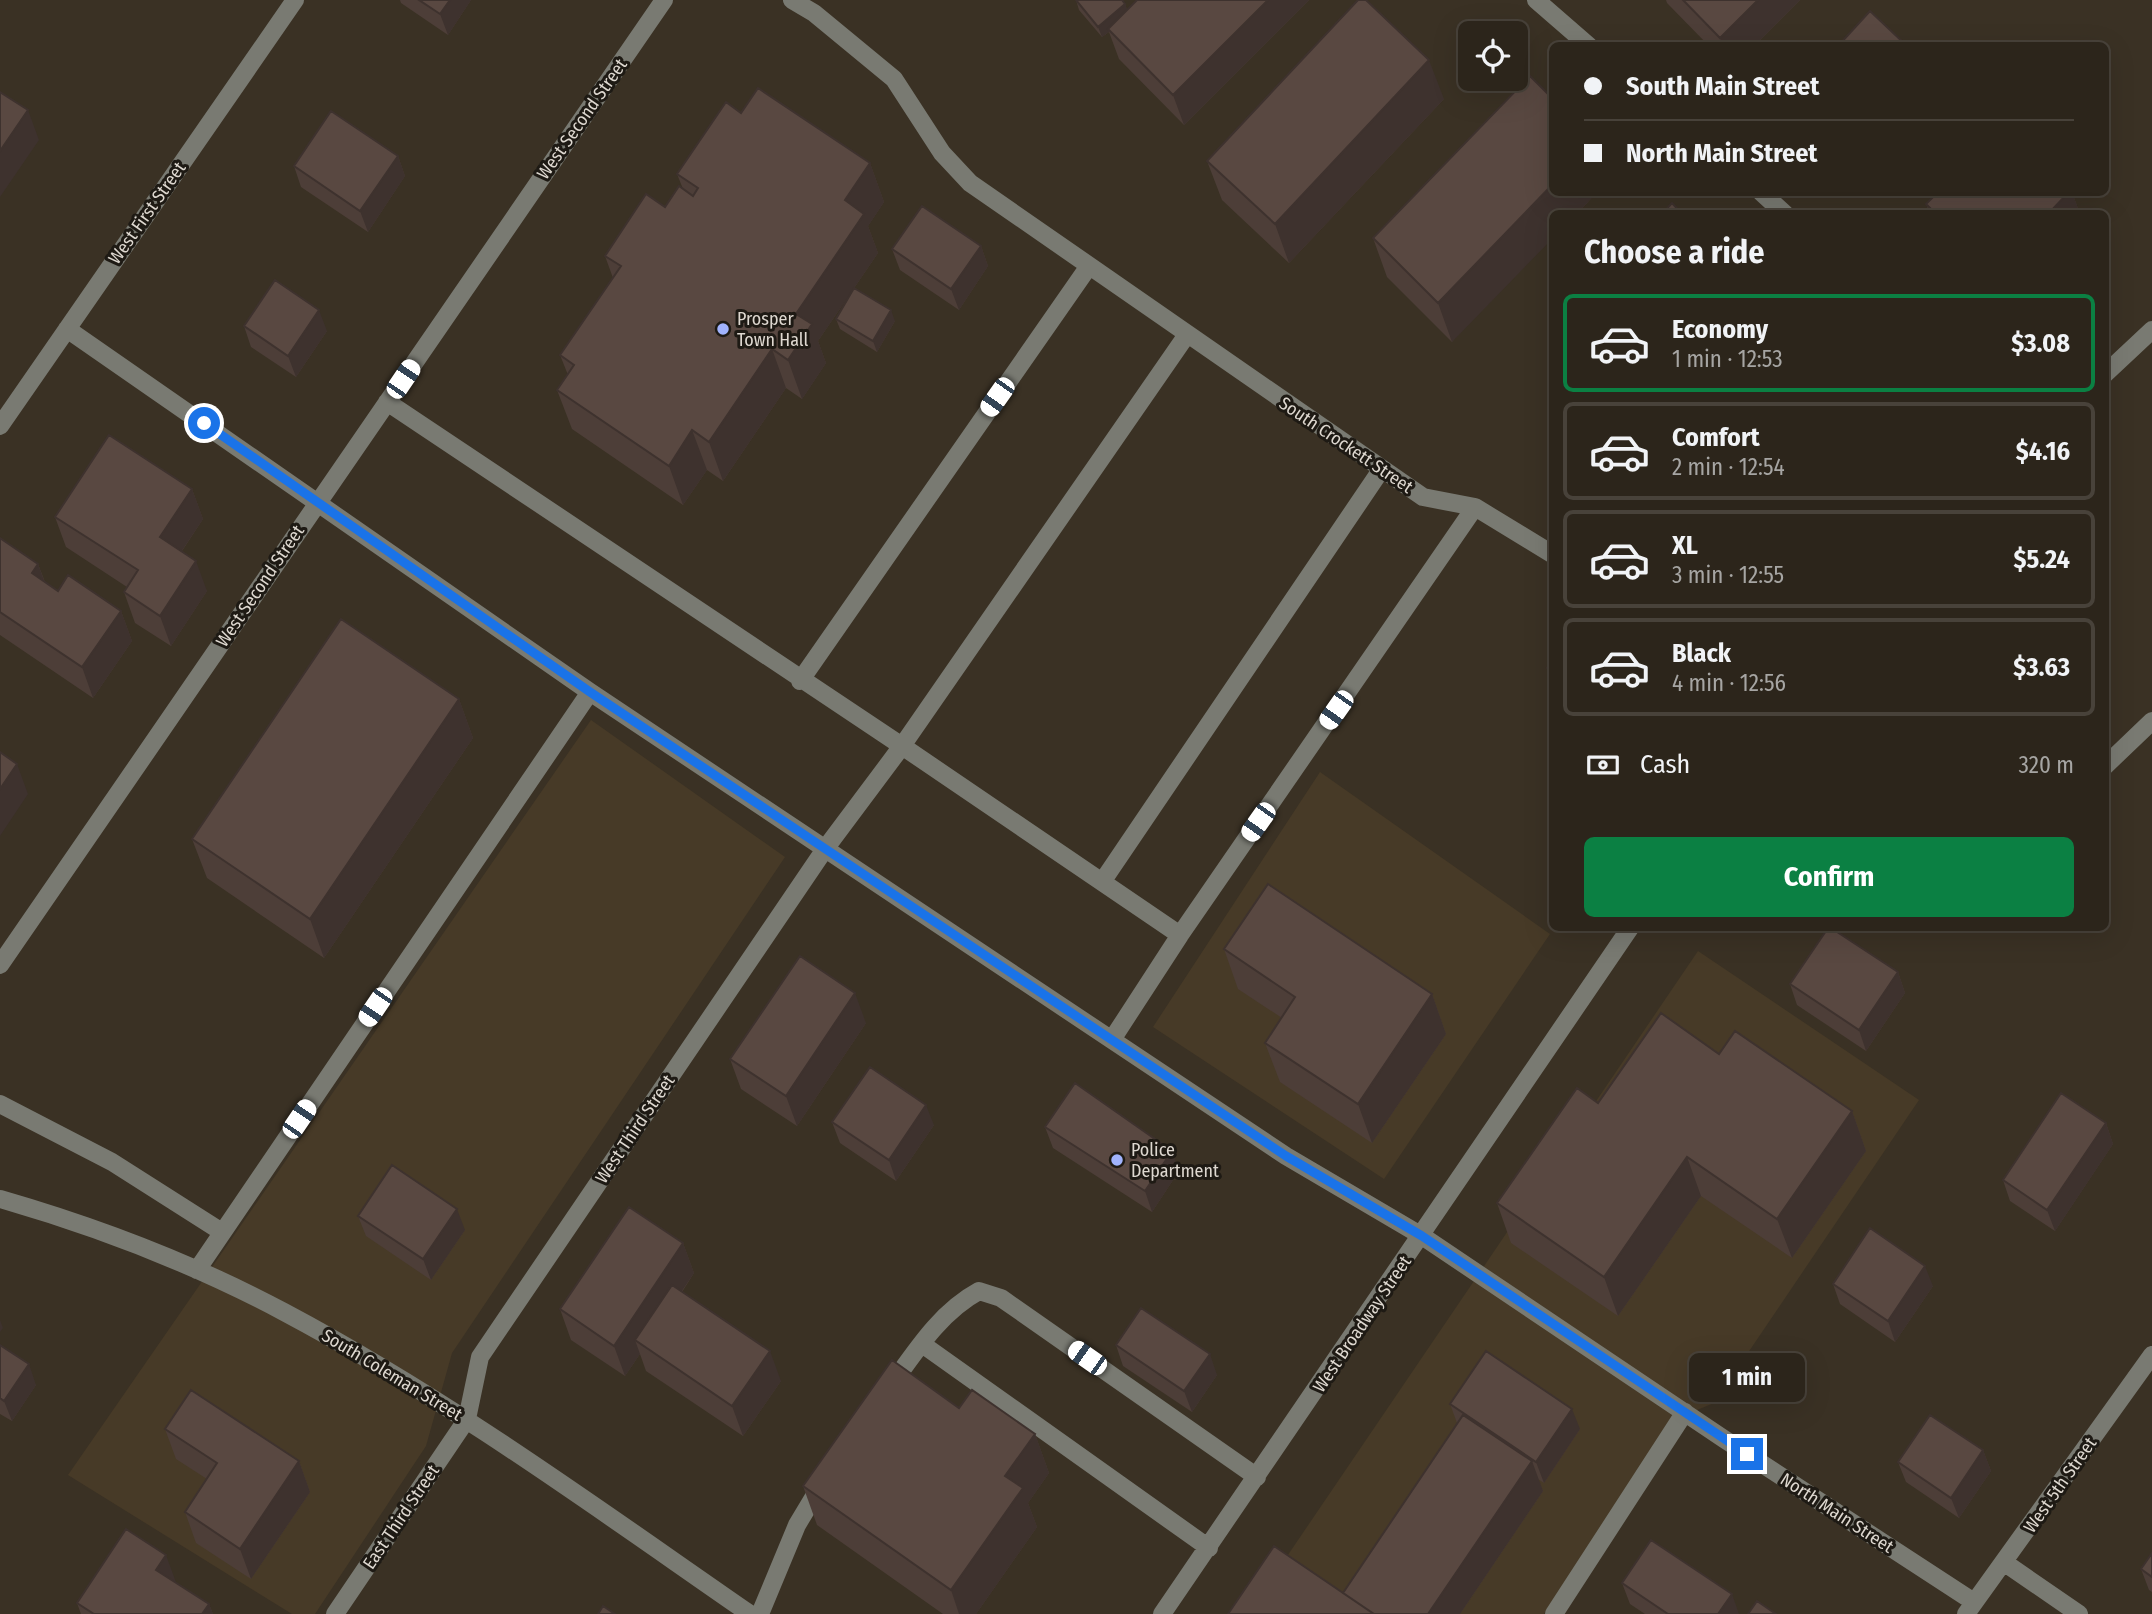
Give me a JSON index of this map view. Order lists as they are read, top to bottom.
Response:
{
  "streets": {
    "street": [
      "West Second Street",
      "West First Street",
      "South Crockett Street",
      "West Third Street",
      "West Broadway Street",
      "South Coleman Street",
      "West 5th Street",
      "North Main Street",
      "East Third Street"
    ]
  },
  "crossings": [
    ["West Second Street", "North Main Street"],
    ["West First Street", "North Main Street"],
    ["South Crockett Street", "West Third Street"],
    ["West Third Street", "South Coleman Street"],
    ["West Third Street", "North Main Street"],
    ["West Third Street", "East Third Street"],
    ["West Broadway Street", "North Main Street"],
    ["South Coleman Street", "East Third Street"],
    ["West 5th Street", "North Main Street"]
  ],
  "places": ["Prosper Town Hall", "Police Department"],
  "page": {
    "banner": ["South Main Street", "North Main Street"],
    "heading": "Choose a ride",
    "list": [
      {
        "name": "Economy",
        "note": "1 min · 12:53",
        "value": "$3.08"
      },
      {
        "name": "Comfort",
        "note": "2 min · 12:54",
        "value": "$4.16"
      },
      {
        "name": "XL",
        "note": "3 min · 12:55",
        "value": "$5.24"
      },
      {
        "name": "Black",
        "note": "4 min · 12:56",
        "value": "$3.63"
      }
    ],
    "pay": ["Cash", "320 m"],
    "buttons": "Confirm",
    "bubble": "1 min"
  }
}
